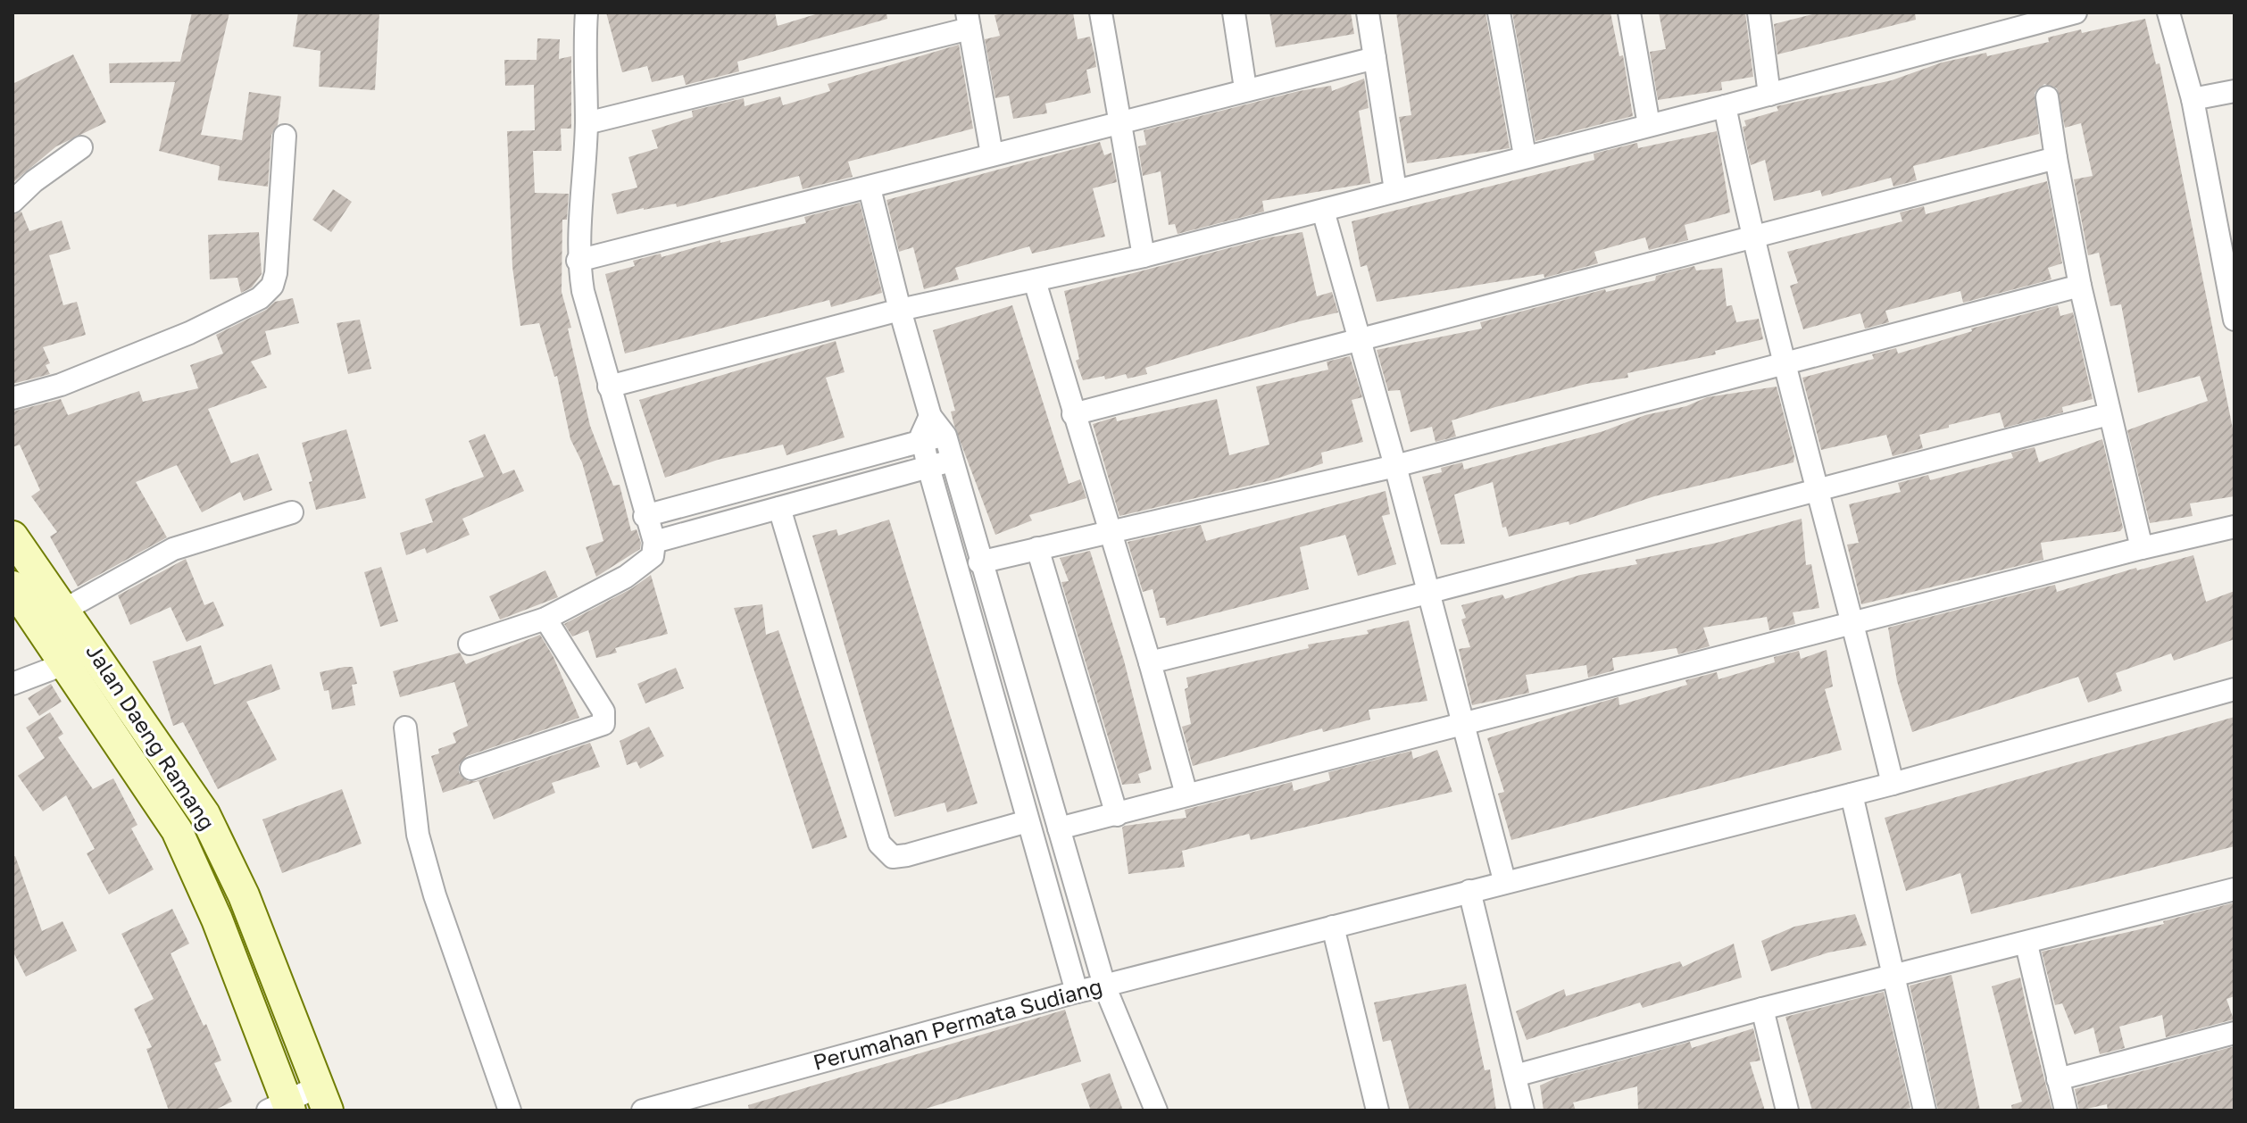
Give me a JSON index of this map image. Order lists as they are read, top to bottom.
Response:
{
  "streets": {
    "main road": ["Jalan Daeng Ramang"],
    "street": ["Perumahan Permata Sudiang"]
  }
}
